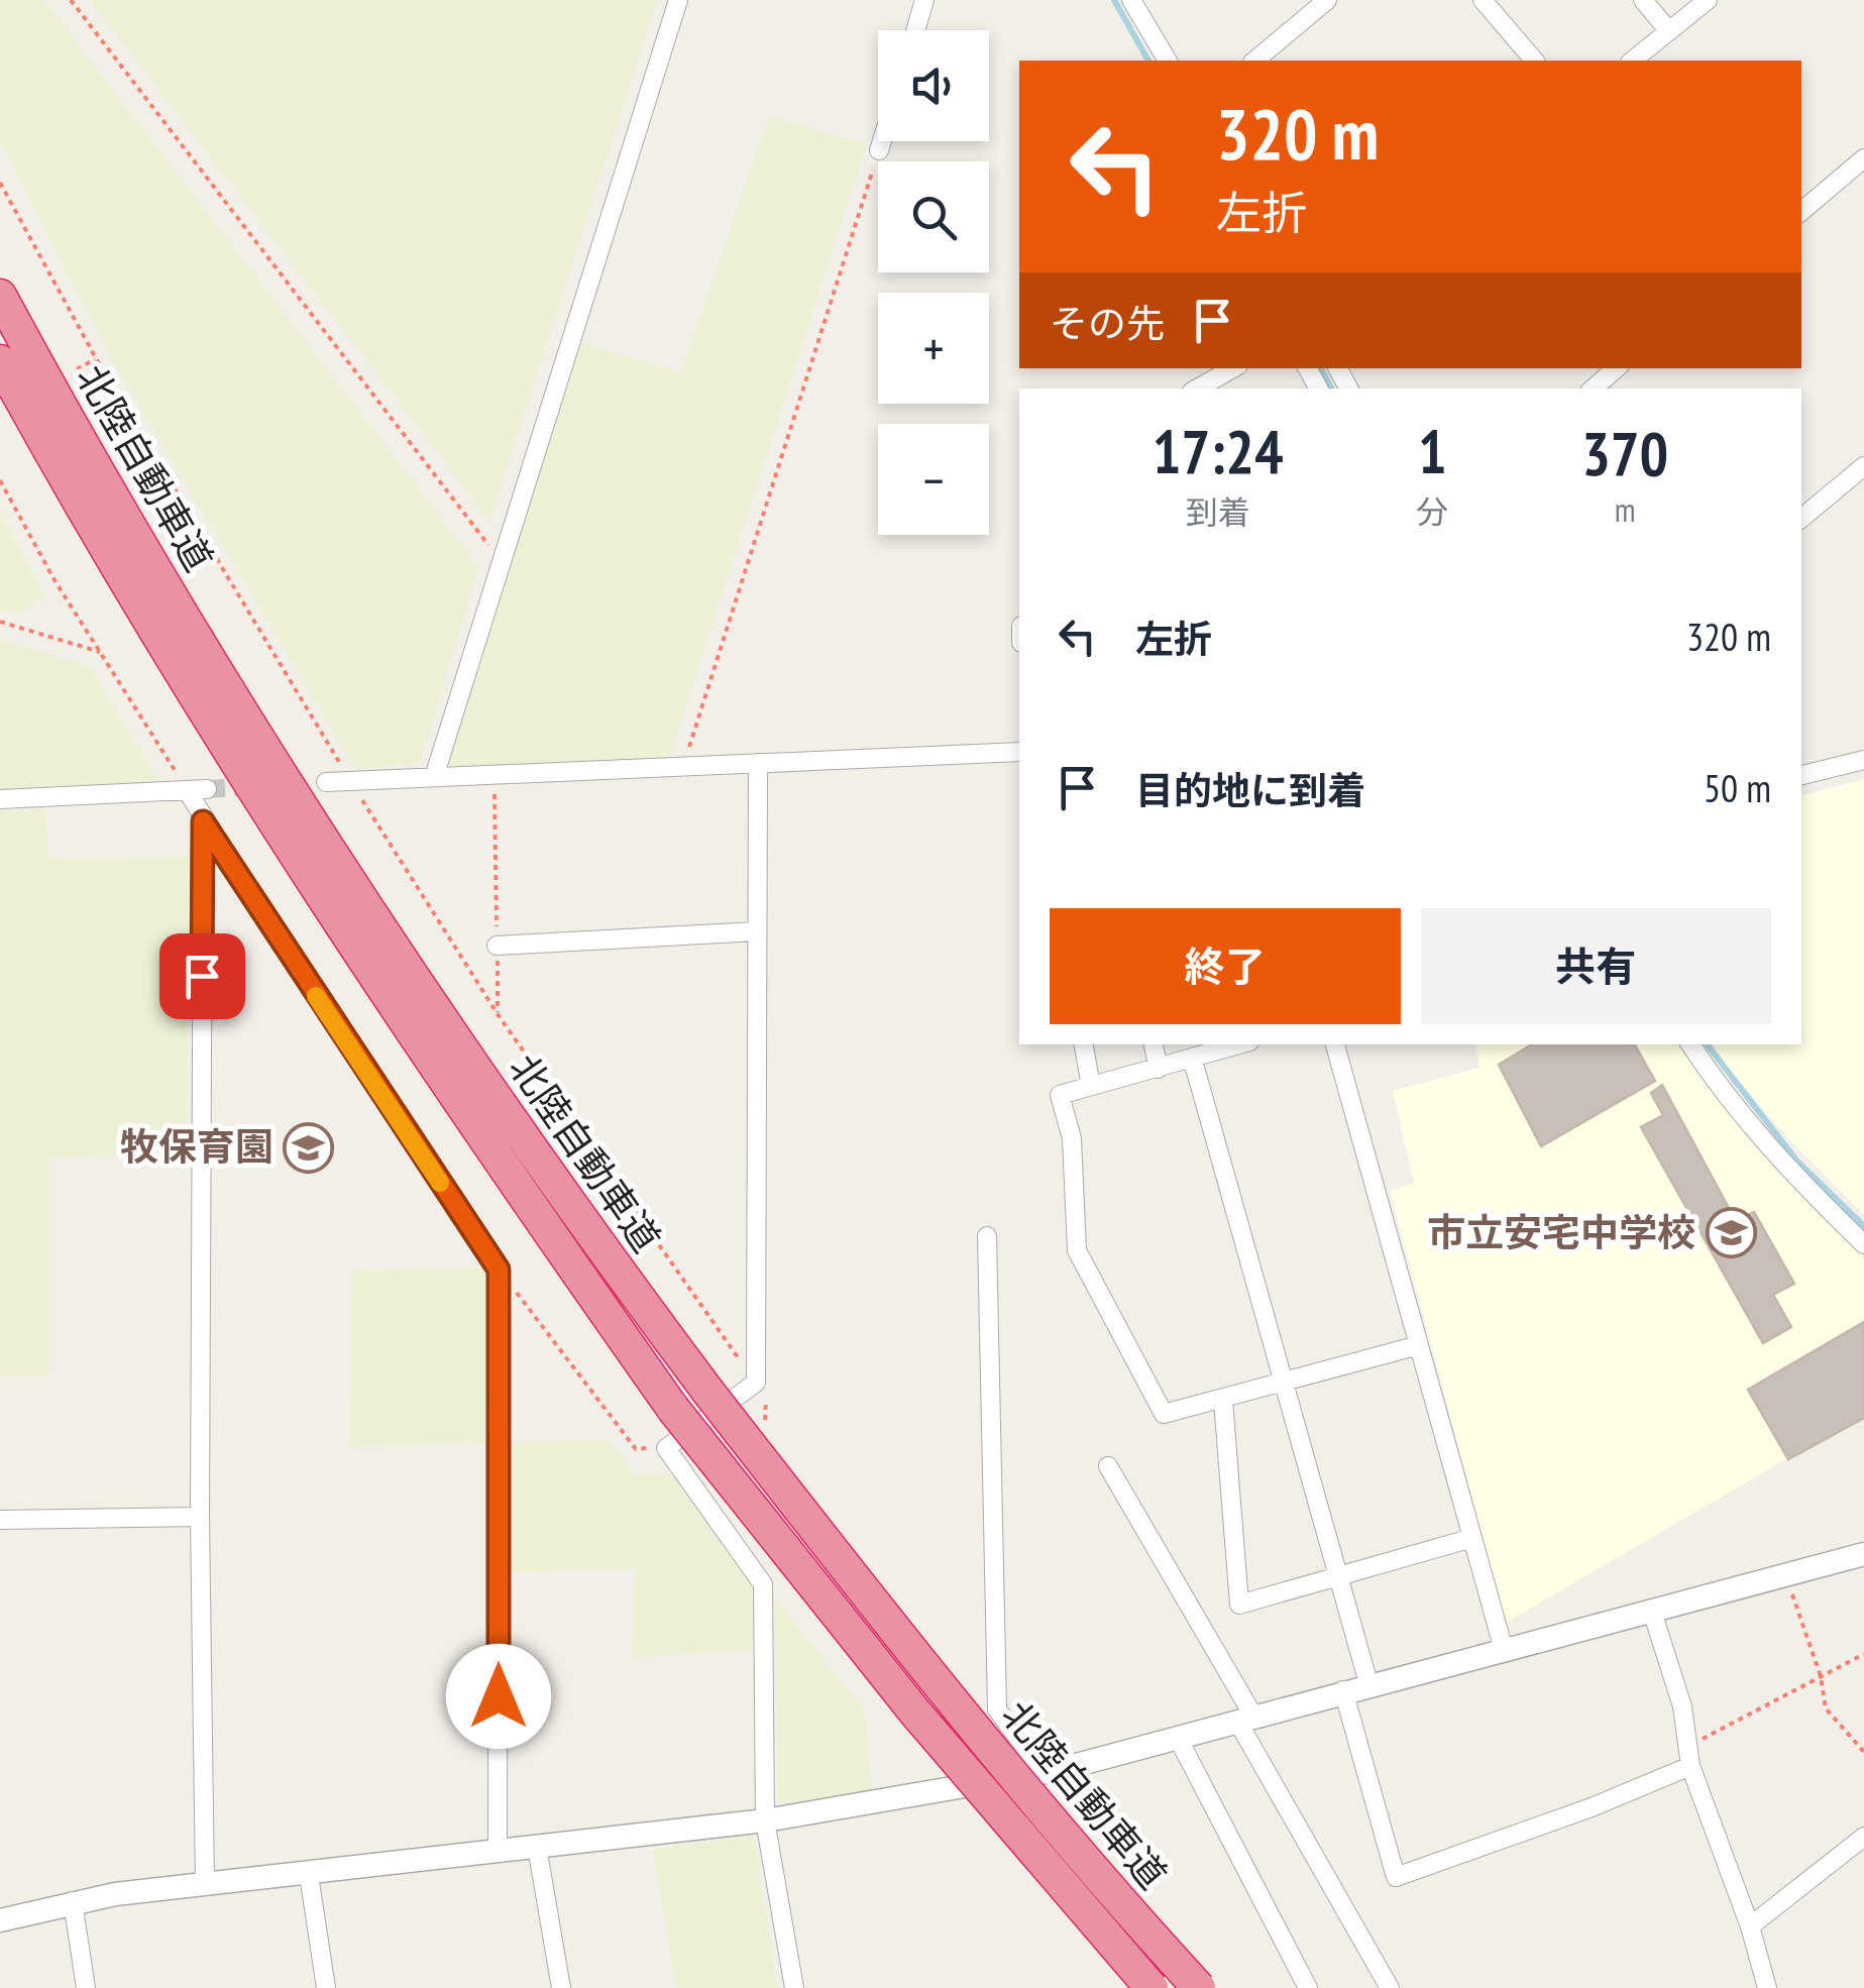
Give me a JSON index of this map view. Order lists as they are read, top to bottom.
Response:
{
  "streets": {
    "highway": ["北陸自動車道"]
  },
  "places": {
    "school or university": ["牧保育園", "市立安宅中学校"]
  },
  "page": {
    "map_buttons": ["+", "−"],
    "turn": ["320 m", "左折"],
    "then": "その先",
    "eta": [
      "17:24",
      "到着",
      "1",
      "分",
      "370",
      "m"
    ],
    "list": [
      {
        "name": "左折",
        "value": "320 m"
      },
      {
        "name": "目的地に到着",
        "value": "50 m"
      }
    ],
    "buttons": ["終了", "共有"]
  }
}
